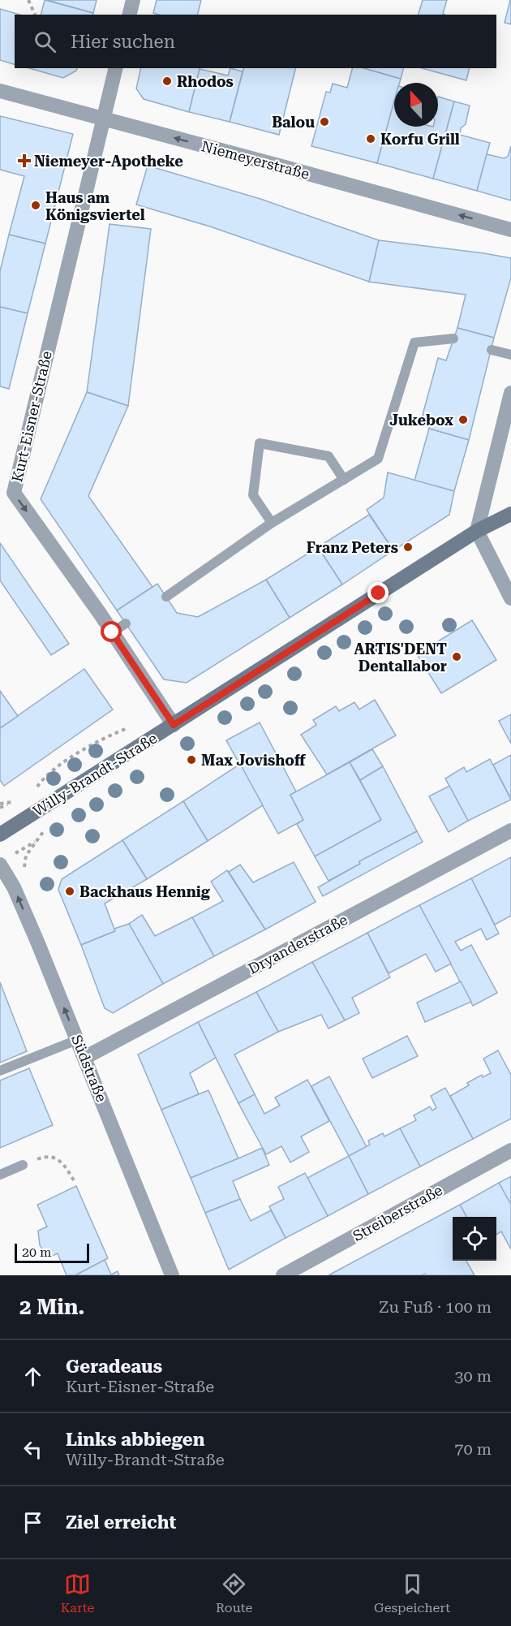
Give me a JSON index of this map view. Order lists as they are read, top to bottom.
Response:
{
  "streets": {
    "street": [
      "Niemeyerstraße",
      "Kurt-Eisner-Straße",
      "Willy-Brandt-Straße",
      "Dryanderstraße",
      "Südstraße",
      "Streiberstraße"
    ]
  },
  "crossings": [
    ["Niemeyerstraße", "Kurt-Eisner-Straße"],
    ["Kurt-Eisner-Straße", "Willy-Brandt-Straße"],
    ["Dryanderstraße", "Südstraße"]
  ],
  "one_way": ["Niemeyerstraße", "Kurt-Eisner-Straße", "Südstraße"],
  "places": {
    "other": [
      "Rhodos",
      "Balou",
      "Korfu Grill",
      "Haus am Königsviertel",
      "Jukebox",
      "Franz Peters",
      "ARTIS'DENT Dentallabor",
      "Max Jovishoff",
      "Backhaus Hennig"
    ],
    "health": ["Niemeyer-Apotheke"]
  },
  "scale_bar": "20 m",
  "north": "top",
  "page": {
    "search": "Hier suchen",
    "scale": "20 m",
    "heading": ["2 Min.", "Zu Fuß · 100 m"],
    "list": [
      ["Geradeaus", "Kurt-Eisner-Straße", "30 m"],
      ["Links abbiegen", "Willy-Brandt-Straße", "70 m"],
      "Ziel erreicht"
    ],
    "nav": ["Karte", "Route", "Gespeichert"]
  }
}
